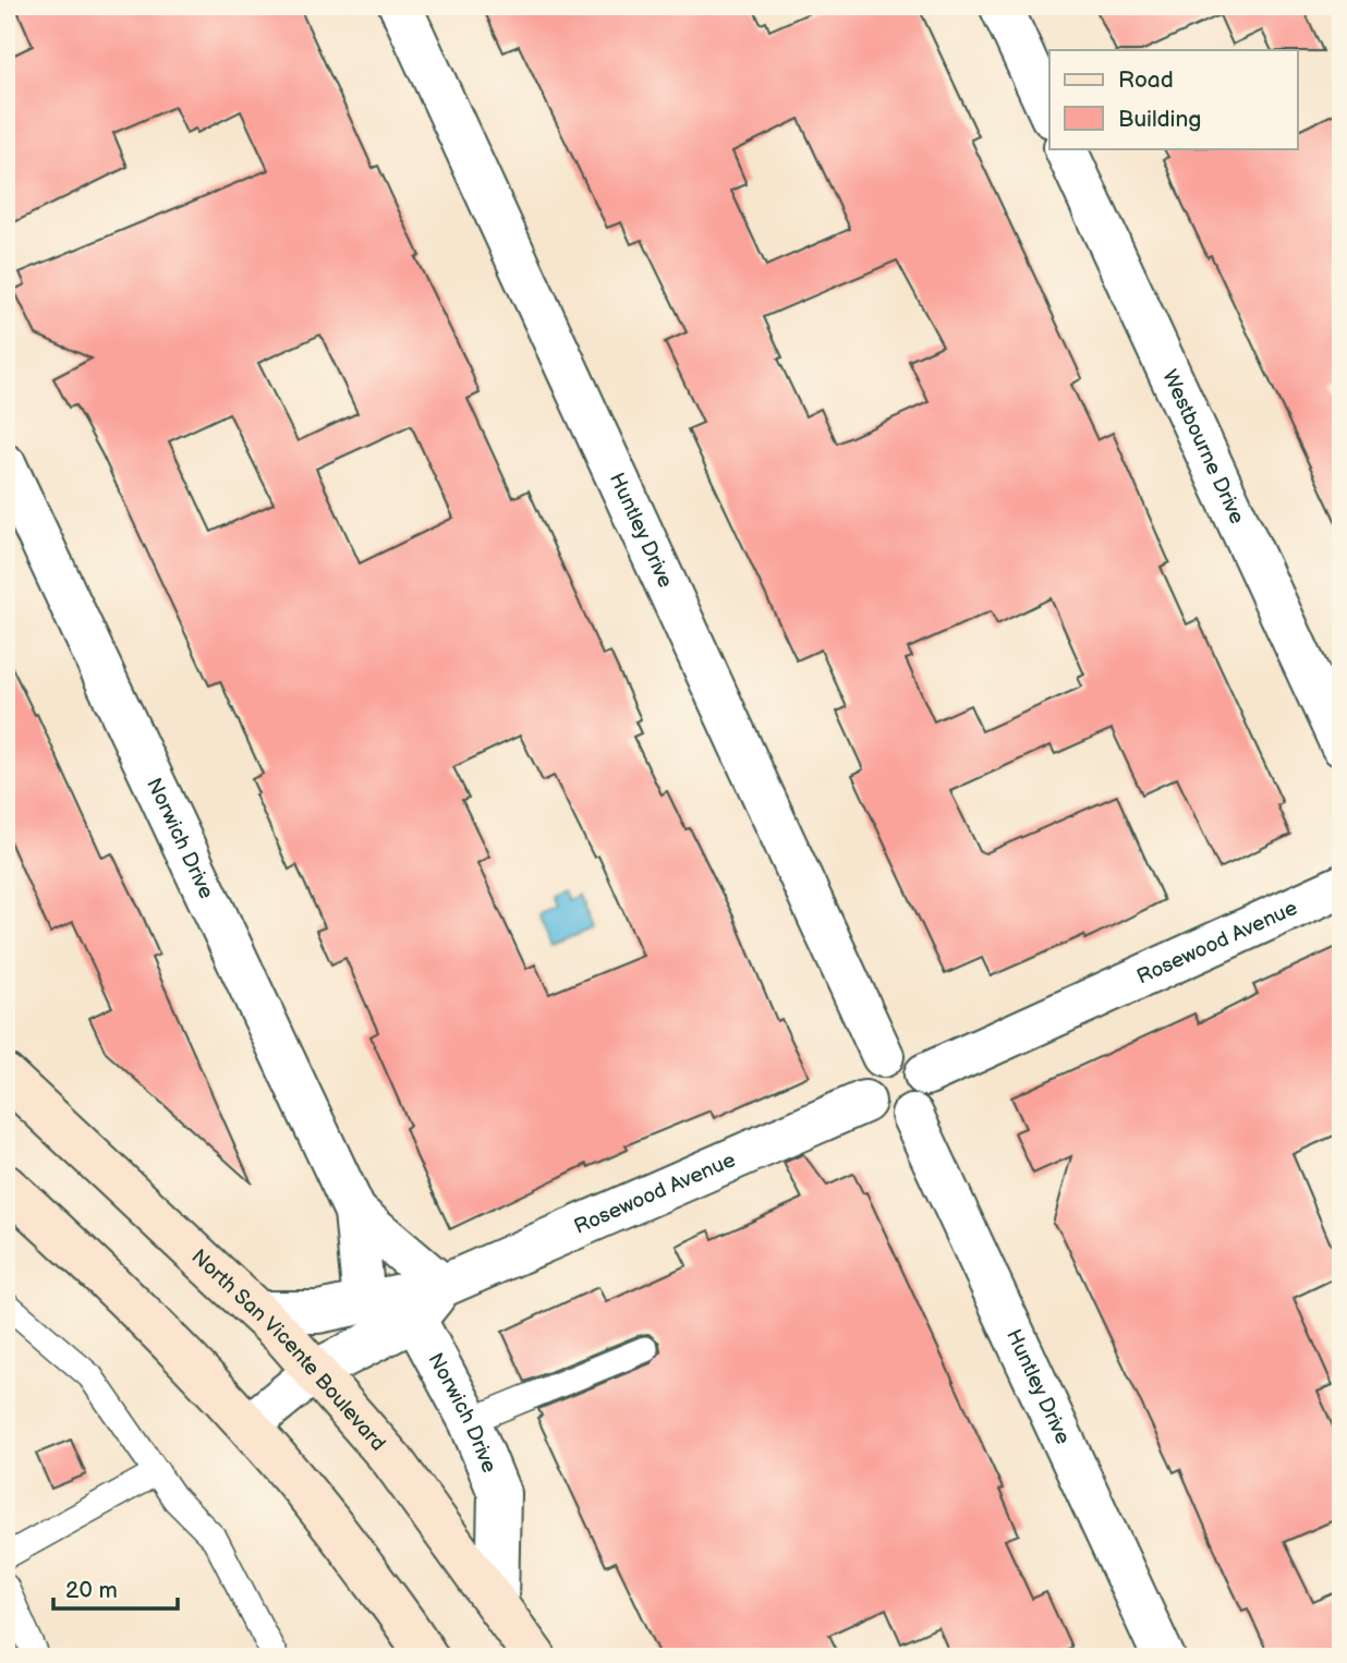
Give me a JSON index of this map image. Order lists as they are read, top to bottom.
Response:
{
  "streets": {
    "main road": ["North San Vicente Boulevard"],
    "street": [
      "Westbourne Drive",
      "Huntley Drive",
      "Norwich Drive",
      "Rosewood Avenue"
    ]
  },
  "crossings": [
    ["Huntley Drive", "Rosewood Avenue"],
    ["Norwich Drive", "Rosewood Avenue"],
    ["Norwich Drive", "North San Vicente Boulevard"],
    ["Rosewood Avenue", "North San Vicente Boulevard"]
  ],
  "legend": ["Road", "Building"],
  "scale_bar": "20 m"
}
